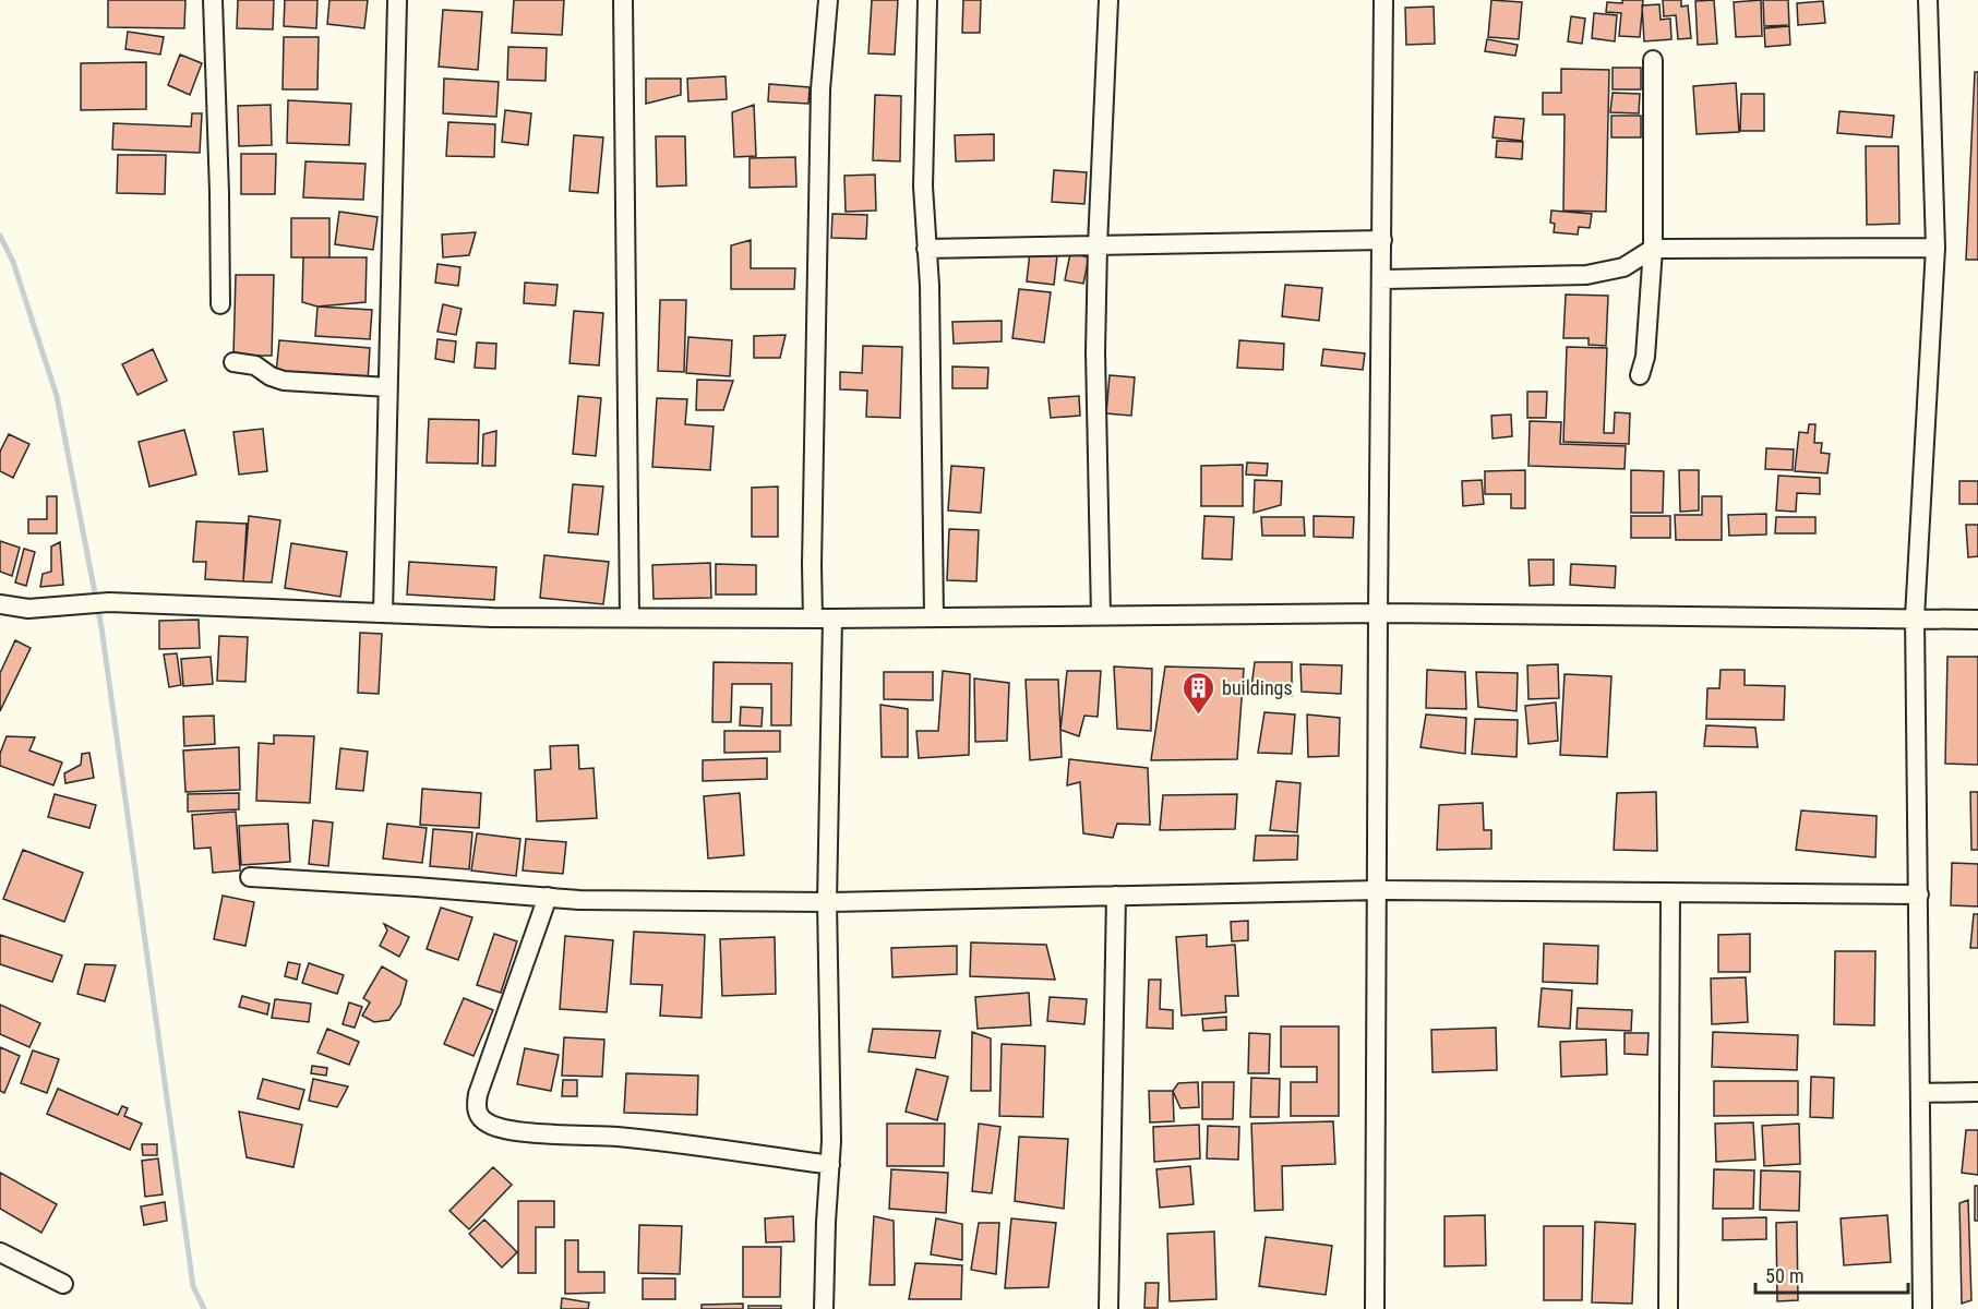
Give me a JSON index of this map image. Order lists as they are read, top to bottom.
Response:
{
  "places": {
    "building": ["buildings"]
  },
  "scale_bar": "50 m"
}
